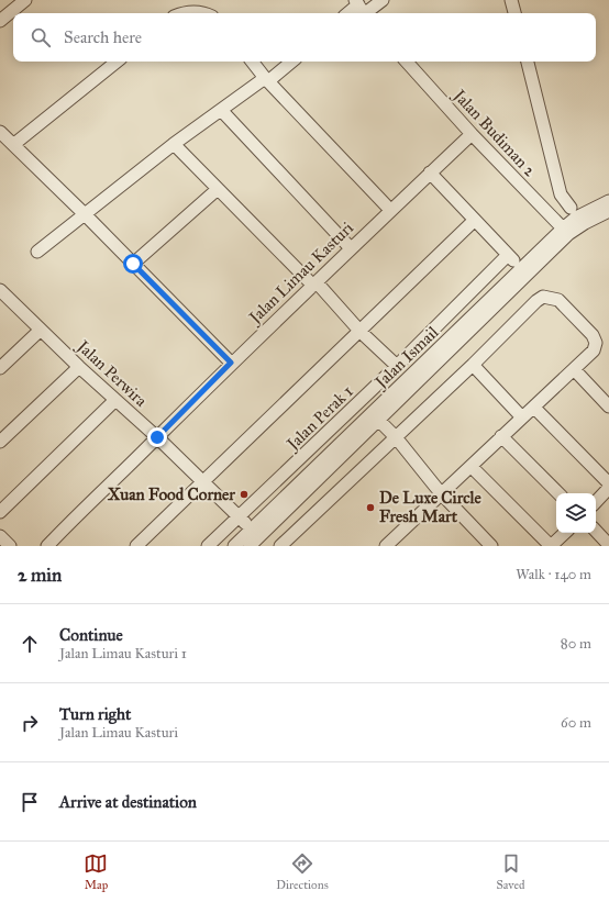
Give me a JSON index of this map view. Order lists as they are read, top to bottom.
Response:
{
  "streets": {
    "street": [
      "Jalan Budiman 2",
      "Jalan Limau Kasturi",
      "Jalan Ismail",
      "Jalan Perwira",
      "Jalan Perak 1"
    ]
  },
  "crossings": [
    ["Jalan Budiman 2", "Jalan Limau Kasturi"],
    ["Jalan Budiman 2", "Jalan Ismail"],
    ["Jalan Limau Kasturi", "Jalan Perwira"],
    ["Jalan Ismail", "Jalan Perwira"],
    ["Jalan Perwira", "Jalan Perak 1"]
  ],
  "places": ["Xuan Food Corner", "De Luxe Circle Fresh Mart"],
  "page": {
    "search": "Search here",
    "heading": ["2 min", "Walk · 140 m"],
    "list": [
      ["Continue", "Jalan Limau Kasturi 1", "80 m"],
      ["Turn right", "Jalan Limau Kasturi", "60 m"],
      "Arrive at destination"
    ],
    "nav": ["Map", "Directions", "Saved"]
  }
}
